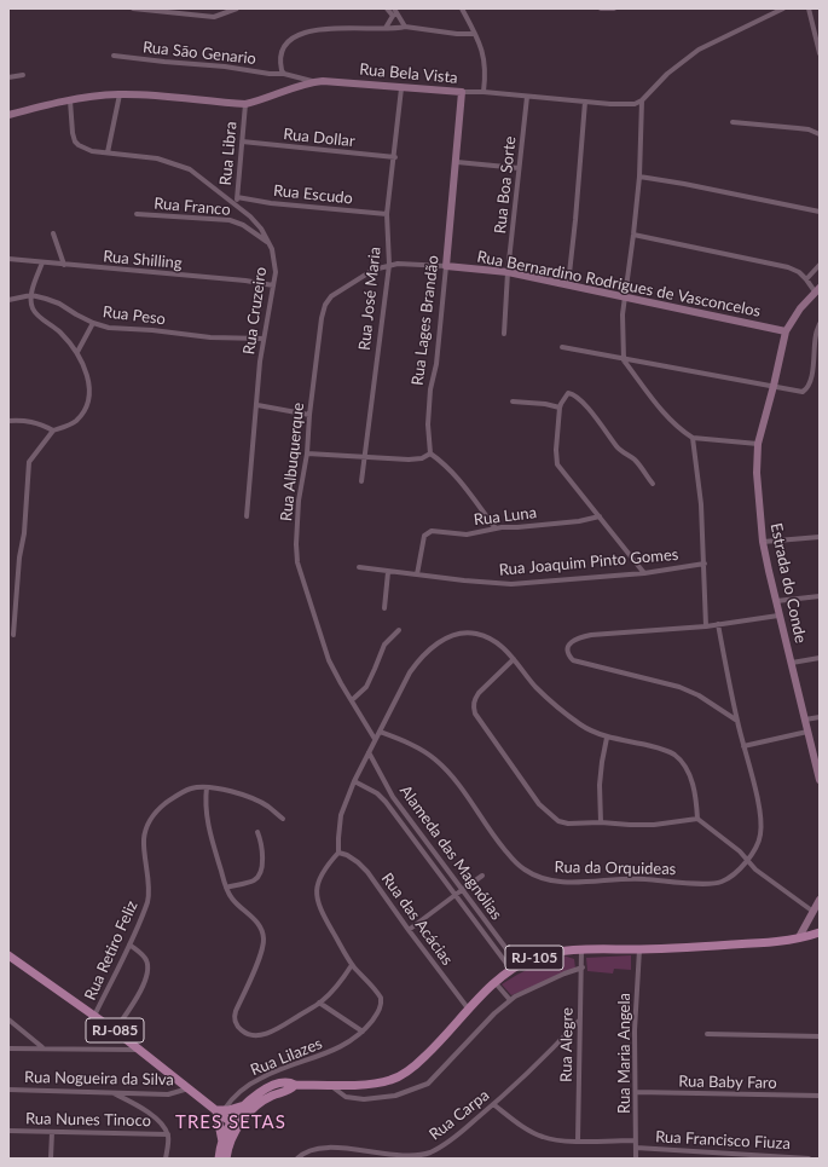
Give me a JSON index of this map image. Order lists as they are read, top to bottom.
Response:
{
  "streets": {
    "main road": ["RJ-105", "RJ-085"],
    "street": [
      "Rua Sāo Genario",
      "Rua Bela Vista",
      "Rua Dollar",
      "Rua Libra",
      "Rua Boa Sorte",
      "Rua Escudo",
      "Rua Franco",
      "Rua Shilling",
      "Rua Bernardino Rodrigues de Vasconcelos",
      "Rua José Maria",
      "Rua Cruzeiro",
      "Rua Peso",
      "Rua Lages Brandão",
      "Rua Albuquerque",
      "Rua Luna",
      "Rua Joaquim Pinto Gomes",
      "Estrada do Conde",
      "Alameda das Magnólias",
      "Rua da Orquideas",
      "Rua das Acácias",
      "Rua Retiro Feliz",
      "Rua Alegre",
      "Rua Maria Angela",
      "Rua Lilazes",
      "Rua Nogueira da Silva",
      "Rua Baby Faro",
      "Rua Carpa",
      "Rua Nunes Tinoco",
      "Rua Francisco Fiuza"
    ]
  },
  "crossings": [
    ["Rua Sāo Genario", "Rua Bela Vista"],
    ["Rua Bela Vista", "Rua Libra"],
    ["Rua Bela Vista", "Rua Boa Sorte"],
    ["Rua Bela Vista", "Rua José Maria"],
    ["Rua Bela Vista", "Rua Cruzeiro"],
    ["Rua Bela Vista", "Rua Lages Brandão"],
    ["Rua Dollar", "Rua Libra"],
    ["Rua Dollar", "Rua José Maria"],
    ["Rua Libra", "Rua Escudo"],
    ["Rua Libra", "Rua Cruzeiro"],
    ["Rua Boa Sorte", "Rua Bernardino Rodrigues de Vasconcelos"],
    ["Rua Escudo", "Rua José Maria"],
    ["Rua Franco", "Rua Cruzeiro"],
    ["Rua Shilling", "Rua Cruzeiro"],
    ["Rua Bernardino Rodrigues de Vasconcelos", "Rua Lages Brandão"],
    ["Rua Bernardino Rodrigues de Vasconcelos", "Rua Albuquerque"],
    ["Rua Bernardino Rodrigues de Vasconcelos", "Estrada do Conde"],
    ["Rua José Maria", "Rua Albuquerque"],
    ["Rua Cruzeiro", "Rua Peso"],
    ["Rua Lages Brandão", "Rua Albuquerque"],
    ["Rua Luna", "Rua Joaquim Pinto Gomes"],
    ["Alameda das Magnólias", "RJ-105"],
    ["Rua das Acácias", "RJ-105"],
    ["Rua Retiro Feliz", "RJ-085"],
    ["RJ-105", "RJ-085"],
    ["RJ-105", "Rua Alegre"],
    ["RJ-105", "Rua Maria Angela"],
    ["RJ-085", "Rua Lilazes"],
    ["RJ-085", "Rua Nogueira da Silva"],
    ["Rua Alegre", "Rua Carpa"],
    ["Rua Maria Angela", "Rua Baby Faro"],
    ["Rua Maria Angela", "Rua Francisco Fiuza"]
  ],
  "districts": ["TRES SETAS"]
}
